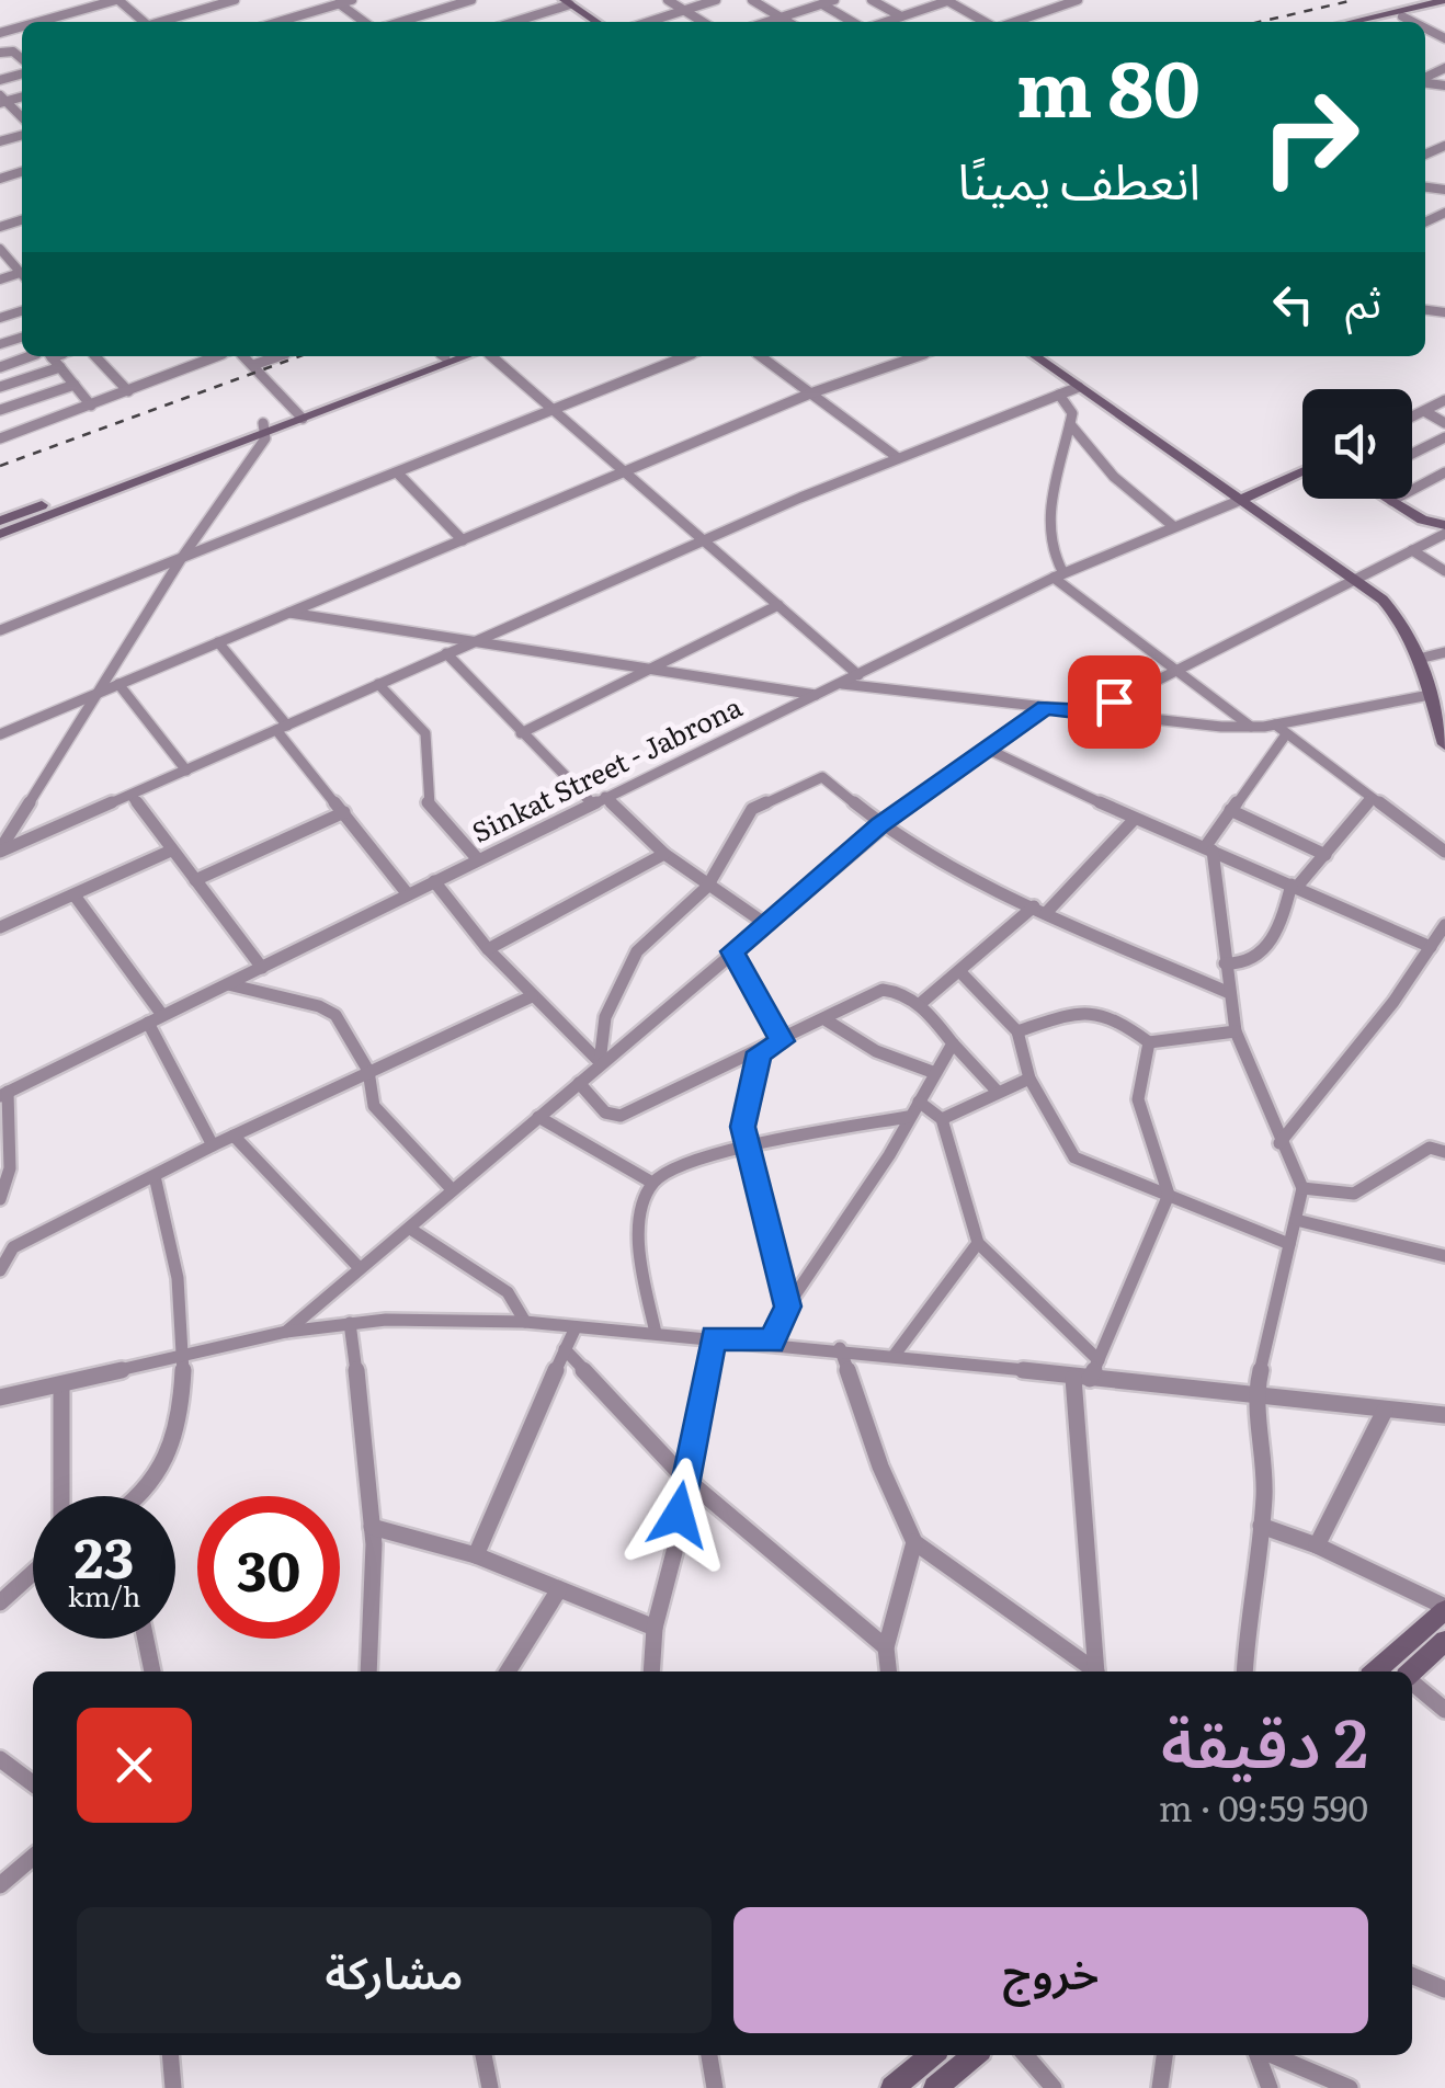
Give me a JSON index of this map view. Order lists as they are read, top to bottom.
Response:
{
  "streets": {
    "street": ["Sinkat Street - Jabrona"]
  },
  "page": {
    "turn": ["80 m", "انعطف يمينًا"],
    "then": "ثم",
    "speed": "23 km/h",
    "limit": "30",
    "heading": ["2 دقيقة", "590 m · 09:59"],
    "buttons": ["خروج", "مشاركة"]
  }
}
